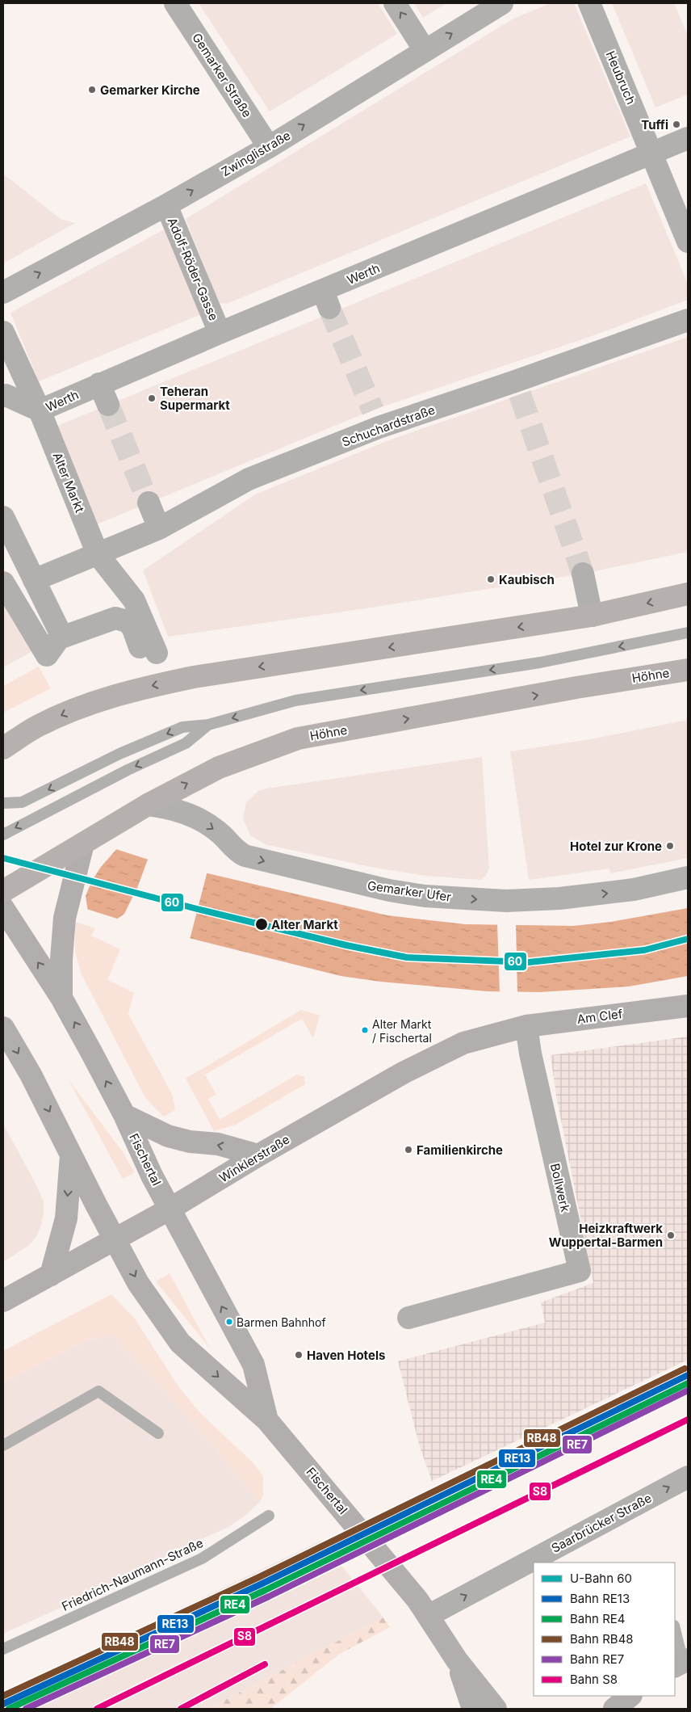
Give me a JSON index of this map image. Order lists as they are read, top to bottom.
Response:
{
  "streets": {
    "main road": [
      "Höhne",
      "Am Clef",
      "Winklerstraße",
      "Fischertal"
    ],
    "street": [
      "Gemarker Straße",
      "Heubruch",
      "Zwinglistraße",
      "Adolf-Röder-Gasse",
      "Werth",
      "Schuchardstraße",
      "Alter Markt",
      "Gemarker Ufer",
      "Bollwerk",
      "Saarbrücker Straße"
    ],
    "lane": ["Friedrich-Naumann-Straße"]
  },
  "crossings": [
    ["Gemarker Straße", "Zwinglistraße"],
    ["Heubruch", "Werth"],
    ["Zwinglistraße", "Adolf-Röder-Gasse"],
    ["Adolf-Röder-Gasse", "Werth"],
    ["Werth", "Alter Markt"],
    ["Schuchardstraße", "Alter Markt"],
    ["Höhne", "Gemarker Ufer"],
    ["Am Clef", "Winklerstraße"],
    ["Am Clef", "Bollwerk"],
    ["Winklerstraße", "Fischertal"],
    ["Winklerstraße", "Bollwerk"],
    ["Fischertal", "Saarbrücker Straße"]
  ],
  "one_way": ["Zwinglistraße", "Gemarker Ufer", "Saarbrücker Straße"],
  "places": [
    "Gemarker Kirche",
    "Tuffi",
    "Teheran Supermarkt",
    "Kaubisch",
    "Hotel zur Krone",
    "Alter Markt",
    "Alter Markt / Fischertal",
    "Familienkirche",
    "Heizkraftwerk Wuppertal-Barmen",
    "Barmen Bahnhof",
    "Haven Hotels"
  ],
  "lines": [
    "metro line 60",
    "rail line RB48",
    "rail line RE13",
    "rail line RE4",
    "rail line RE7",
    "rail line S8"
  ],
  "legend": [
    "U-Bahn 60",
    "Bahn RE13",
    "Bahn RE4",
    "Bahn RB48",
    "Bahn RE7",
    "Bahn S8"
  ]
}
